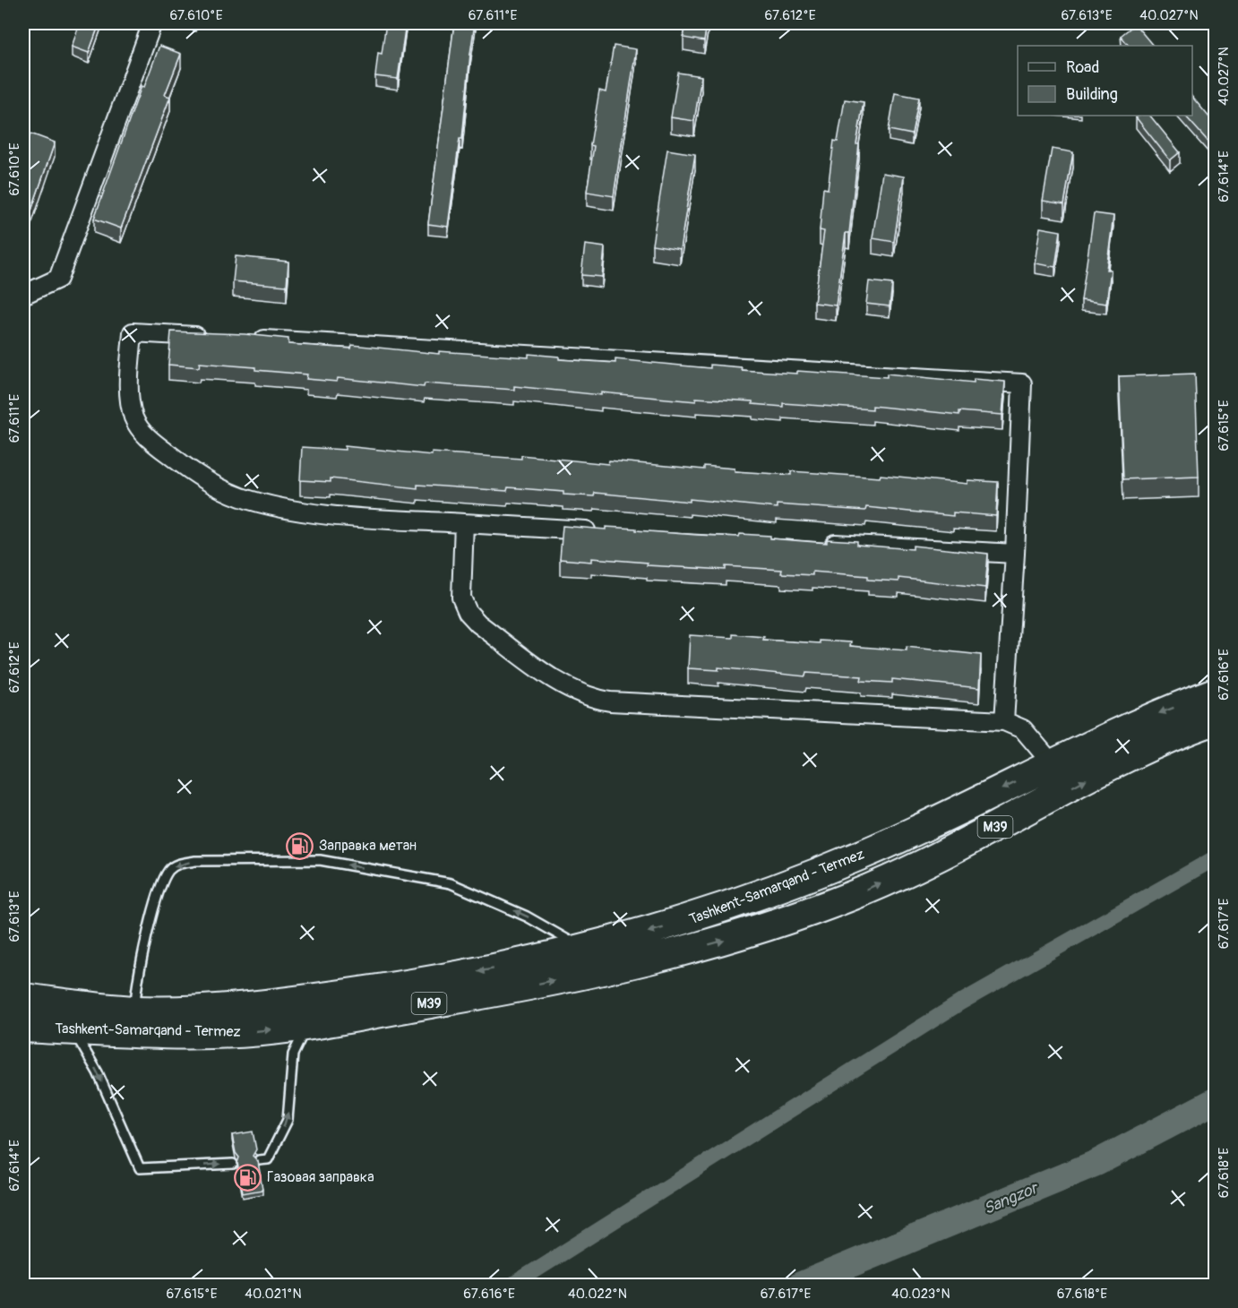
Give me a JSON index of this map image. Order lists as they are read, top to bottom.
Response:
{
  "streets": {
    "highway": ["M39", "Tashkent-Samarqand - Termez"]
  },
  "water": ["Sangzor"],
  "places": {
    "fuel station": ["Заправка метан", "Газовая заправка"]
  },
  "legend": ["Road", "Building"],
  "coordinates": [
    "67.610°E",
    "67.611°E",
    "67.612°E",
    "67.613°E",
    "40.027°N",
    "67.614°E",
    "67.615°E",
    "67.616°E",
    "67.617°E",
    "67.618°E",
    "40.021°N",
    "40.022°N",
    "40.023°N"
  ]
}
